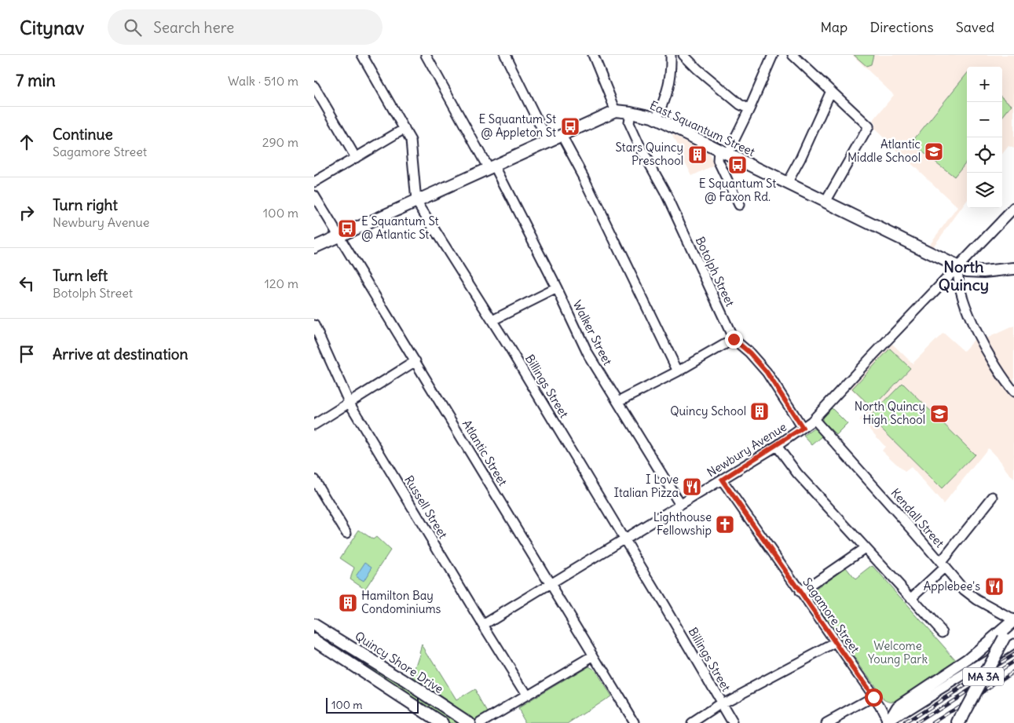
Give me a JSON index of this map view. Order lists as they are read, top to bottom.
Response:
{
  "streets": {
    "main road": ["East Squantum Street", "Quincy Shore Drive", "MA 3A"],
    "street": [
      "Botolph Street",
      "Walker Street",
      "Billings Street",
      "Newbury Avenue",
      "Atlantic Street",
      "Russell Street",
      "Kendall Street",
      "Sagamore Street"
    ]
  },
  "crossings": [
    ["East Squantum Street", "Botolph Street"],
    ["East Squantum Street", "Newbury Avenue"],
    ["Botolph Street", "Newbury Avenue"],
    ["Walker Street", "Newbury Avenue"],
    ["Billings Street", "Newbury Avenue"],
    ["Newbury Avenue", "Atlantic Street"],
    ["Newbury Avenue", "Russell Street"],
    ["Newbury Avenue", "Kendall Street"],
    ["Newbury Avenue", "Sagamore Street"],
    ["Kendall Street", "MA 3A"]
  ],
  "districts": ["North Quincy"],
  "parks": ["Welcome Young Park"],
  "places": {
    "bus stop": ["E Squantum St @ Appleton St", "E Squantum St @ Faxon Rd.", "E Squantum St @ Atlantic St"],
    "school or university": ["Atlantic Middle School", "North Quincy High School"],
    "building": ["Stars Quincy Preschool", "Quincy School", "Hamilton Bay Condominiums"],
    "restaurant": ["I Love Italian Pizza", "Applebee's"],
    "church": ["Lighthouse Fellowship"]
  },
  "scale_bar": "100 m",
  "page": {
    "header": "Citynav",
    "search": "Search here",
    "nav": ["Map", "Directions", "Saved"],
    "heading": ["7 min", "Walk · 510 m"],
    "map_buttons": ["+", "−"],
    "list": [
      ["Continue", "Sagamore Street", "290 m"],
      ["Turn right", "Newbury Avenue", "100 m"],
      ["Turn left", "Botolph Street", "120 m"],
      "Arrive at destination"
    ],
    "scale": "100 m"
  }
}
